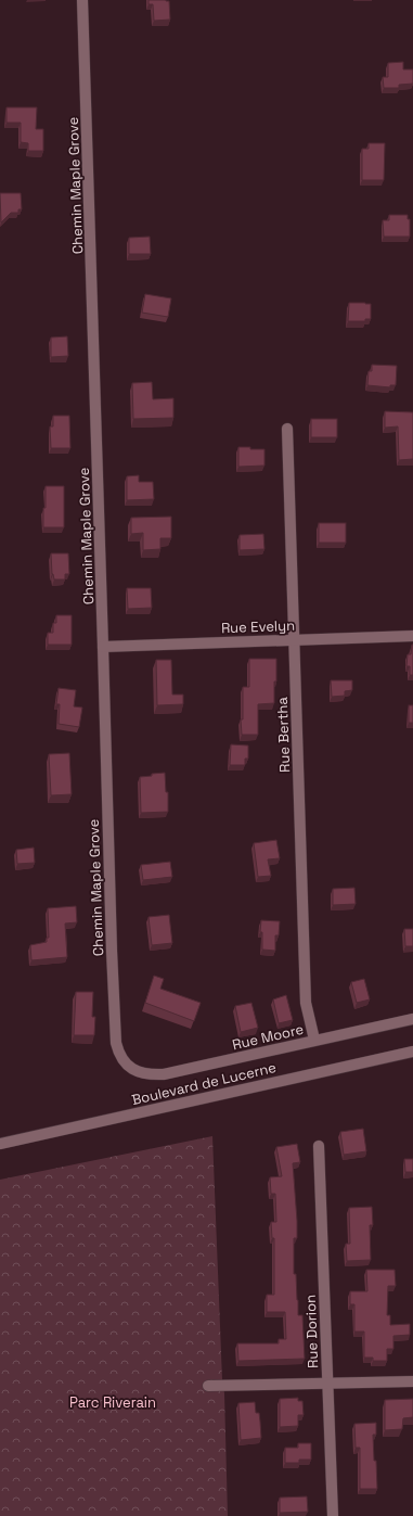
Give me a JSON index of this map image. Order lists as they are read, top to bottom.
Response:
{
  "streets": {
    "street": [
      "Chemin Maple Grove",
      "Rue Evelyn",
      "Rue Bertha",
      "Rue Moore",
      "Boulevard de Lucerne",
      "Rue Dorion"
    ]
  },
  "crossings": [
    ["Chemin Maple Grove", "Rue Evelyn"],
    ["Chemin Maple Grove", "Rue Moore"],
    ["Rue Evelyn", "Rue Bertha"],
    ["Rue Bertha", "Rue Moore"]
  ],
  "parks": ["Parc Riverain"]
}
